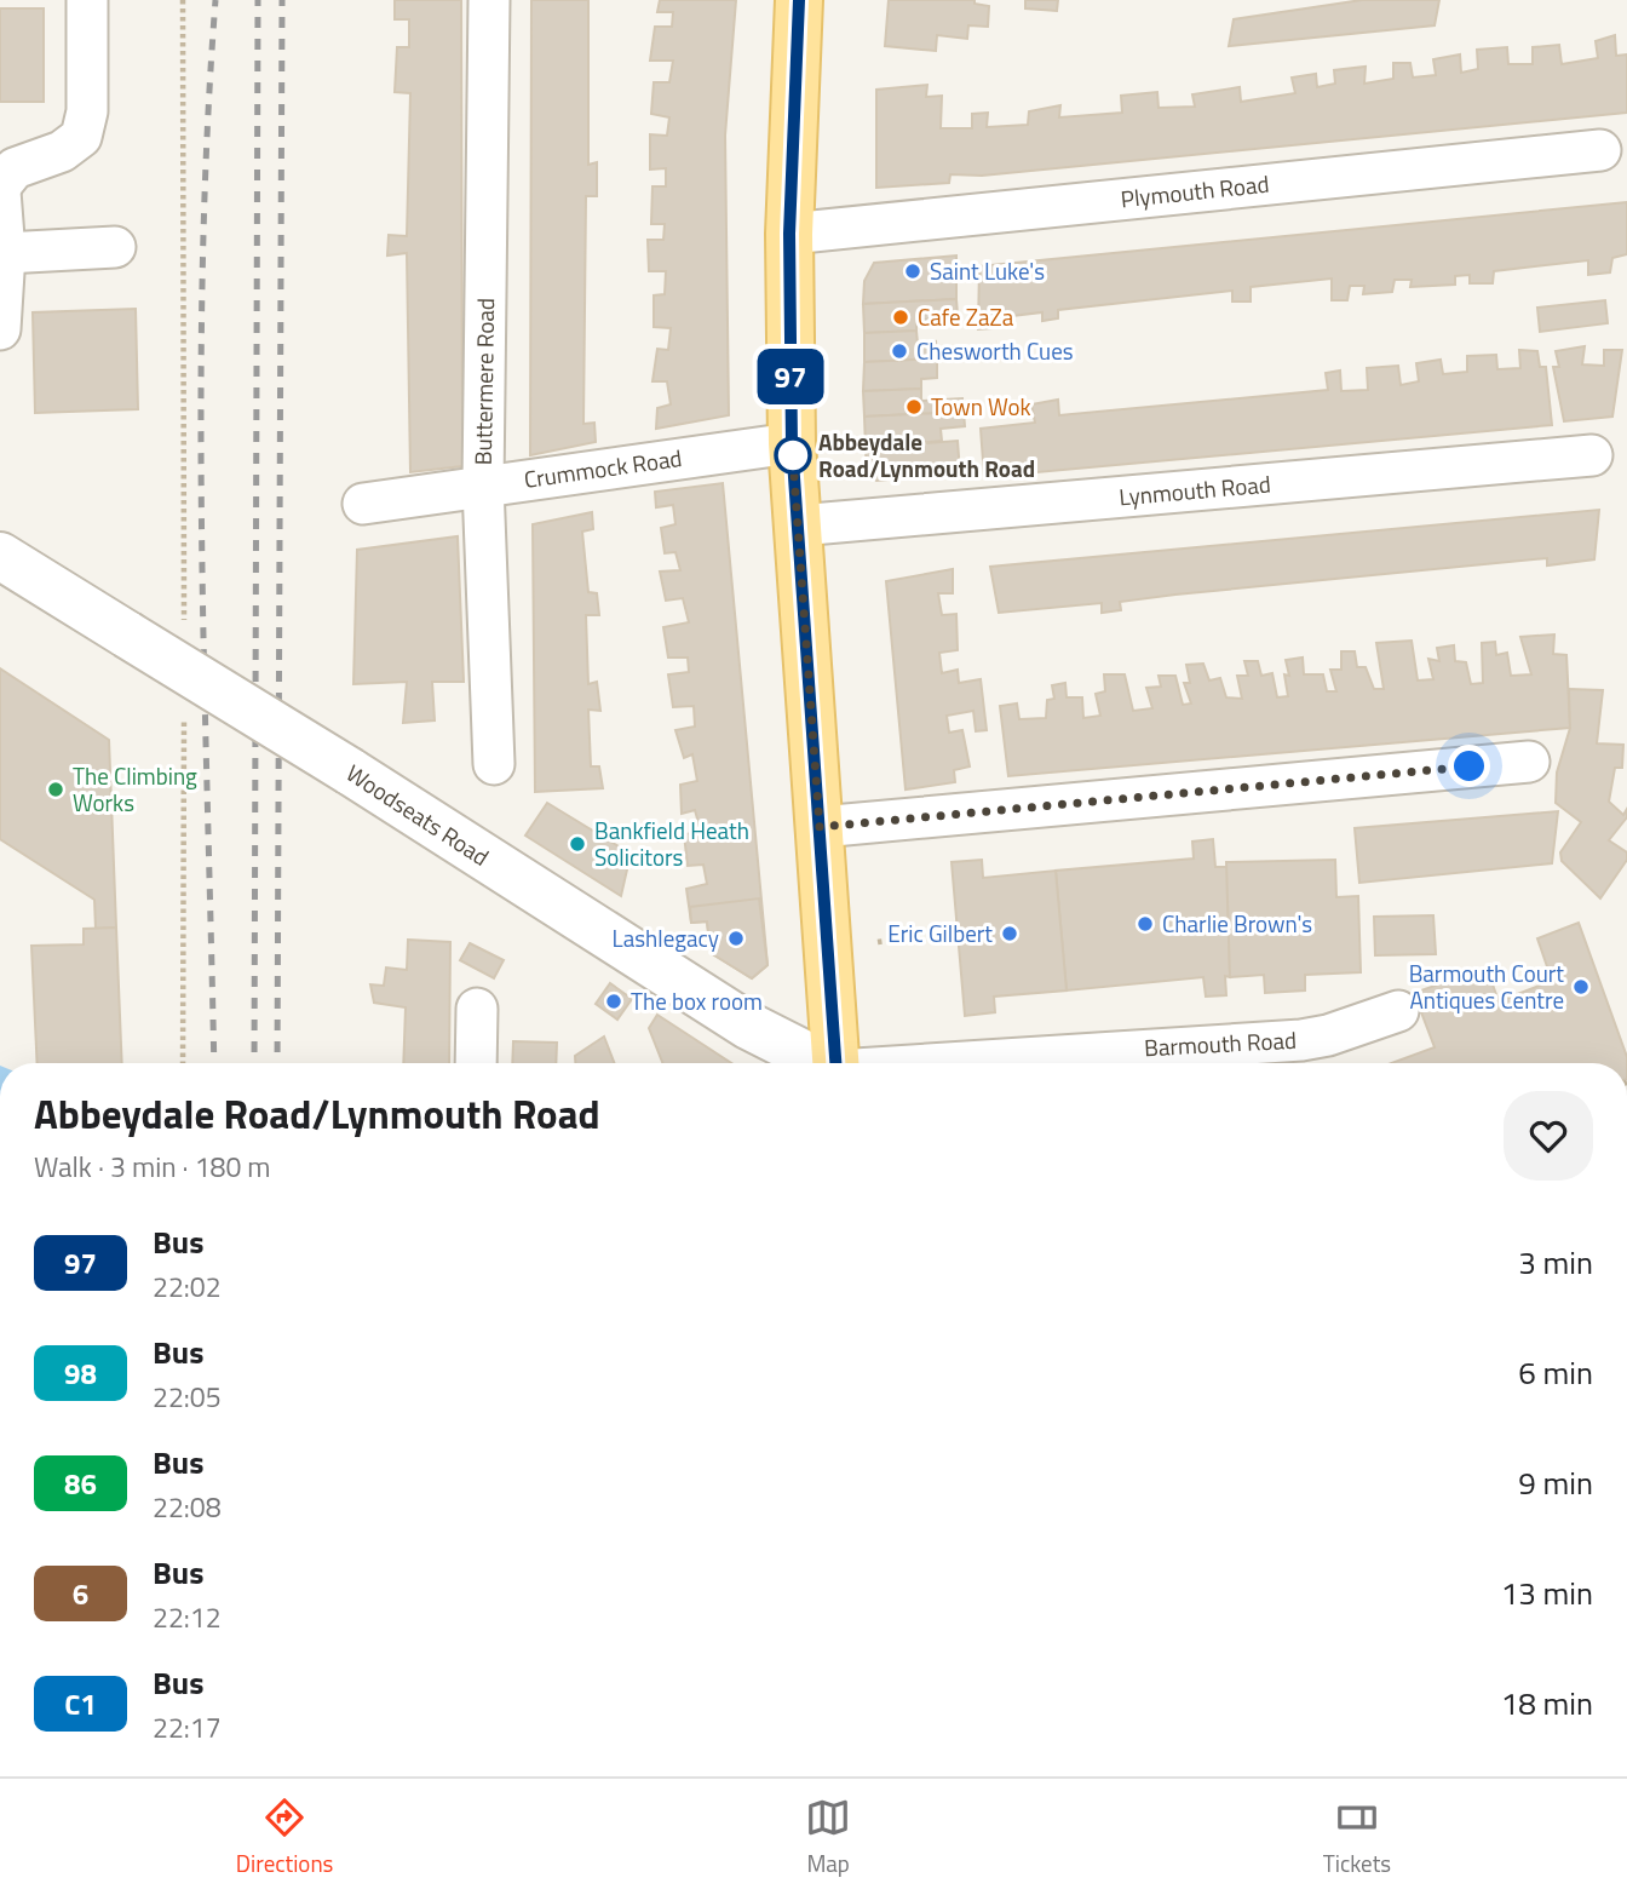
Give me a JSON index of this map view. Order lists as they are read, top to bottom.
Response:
{
  "streets": {
    "street": [
      "Plymouth Road",
      "Buttermere Road",
      "Crummock Road",
      "Lynmouth Road",
      "Woodseats Road",
      "Barmouth Road"
    ]
  },
  "crossings": [
    ["Buttermere Road", "Crummock Road"]
  ],
  "places": [
    "Saint Luke's",
    "Cafe ZaZa",
    "Chesworth Cues",
    "Town Wok",
    "Abbeydale Road/Lynmouth Road",
    "The Climbing Works",
    "Bankfield Heath Solicitors",
    "Charlie Brown's",
    "Eric Gilbert",
    "Lashlegacy",
    "Barmouth Court Antiques Centre",
    "The box room"
  ],
  "lines": ["bus line 97"],
  "page": {
    "on_map": "97",
    "heading": ["Abbeydale Road/Lynmouth Road", "Walk · 3 min · 180 m"],
    "list": [
      {
        "mark": "97",
        "name": "Bus",
        "note": "22:02",
        "value": "3 min"
      },
      {
        "mark": "98",
        "name": "Bus",
        "note": "22:05",
        "value": "6 min"
      },
      {
        "mark": "86",
        "name": "Bus",
        "note": "22:08",
        "value": "9 min"
      },
      {
        "mark": "6",
        "name": "Bus",
        "note": "22:12",
        "value": "13 min"
      },
      {
        "mark": "C1",
        "name": "Bus",
        "note": "22:17",
        "value": "18 min"
      }
    ],
    "tabs": ["Directions", "Map", "Tickets"]
  }
}
